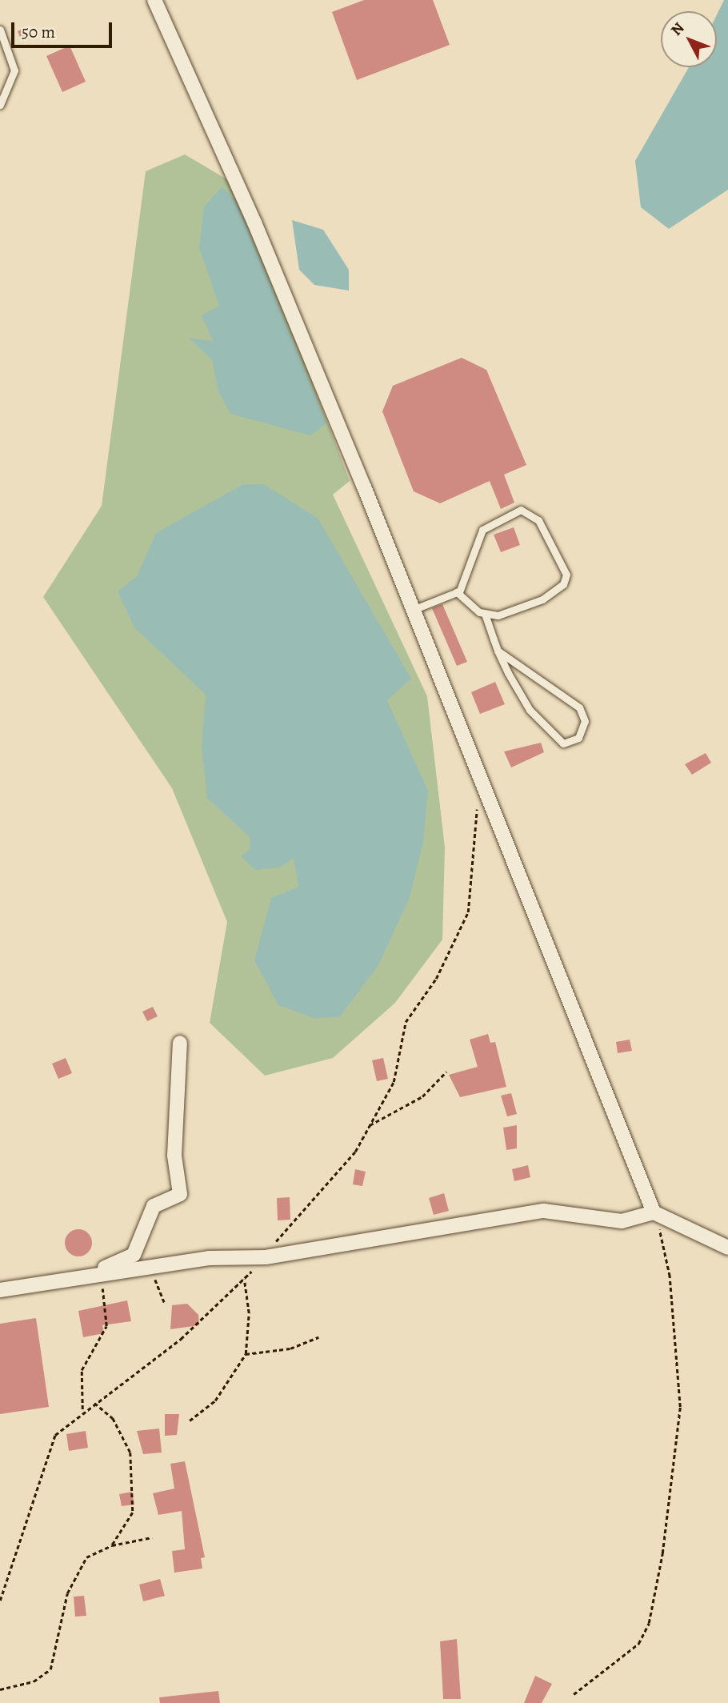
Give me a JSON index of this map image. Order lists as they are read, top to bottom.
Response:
{
  "scale_bar": "50 m",
  "north": "top left"
}
